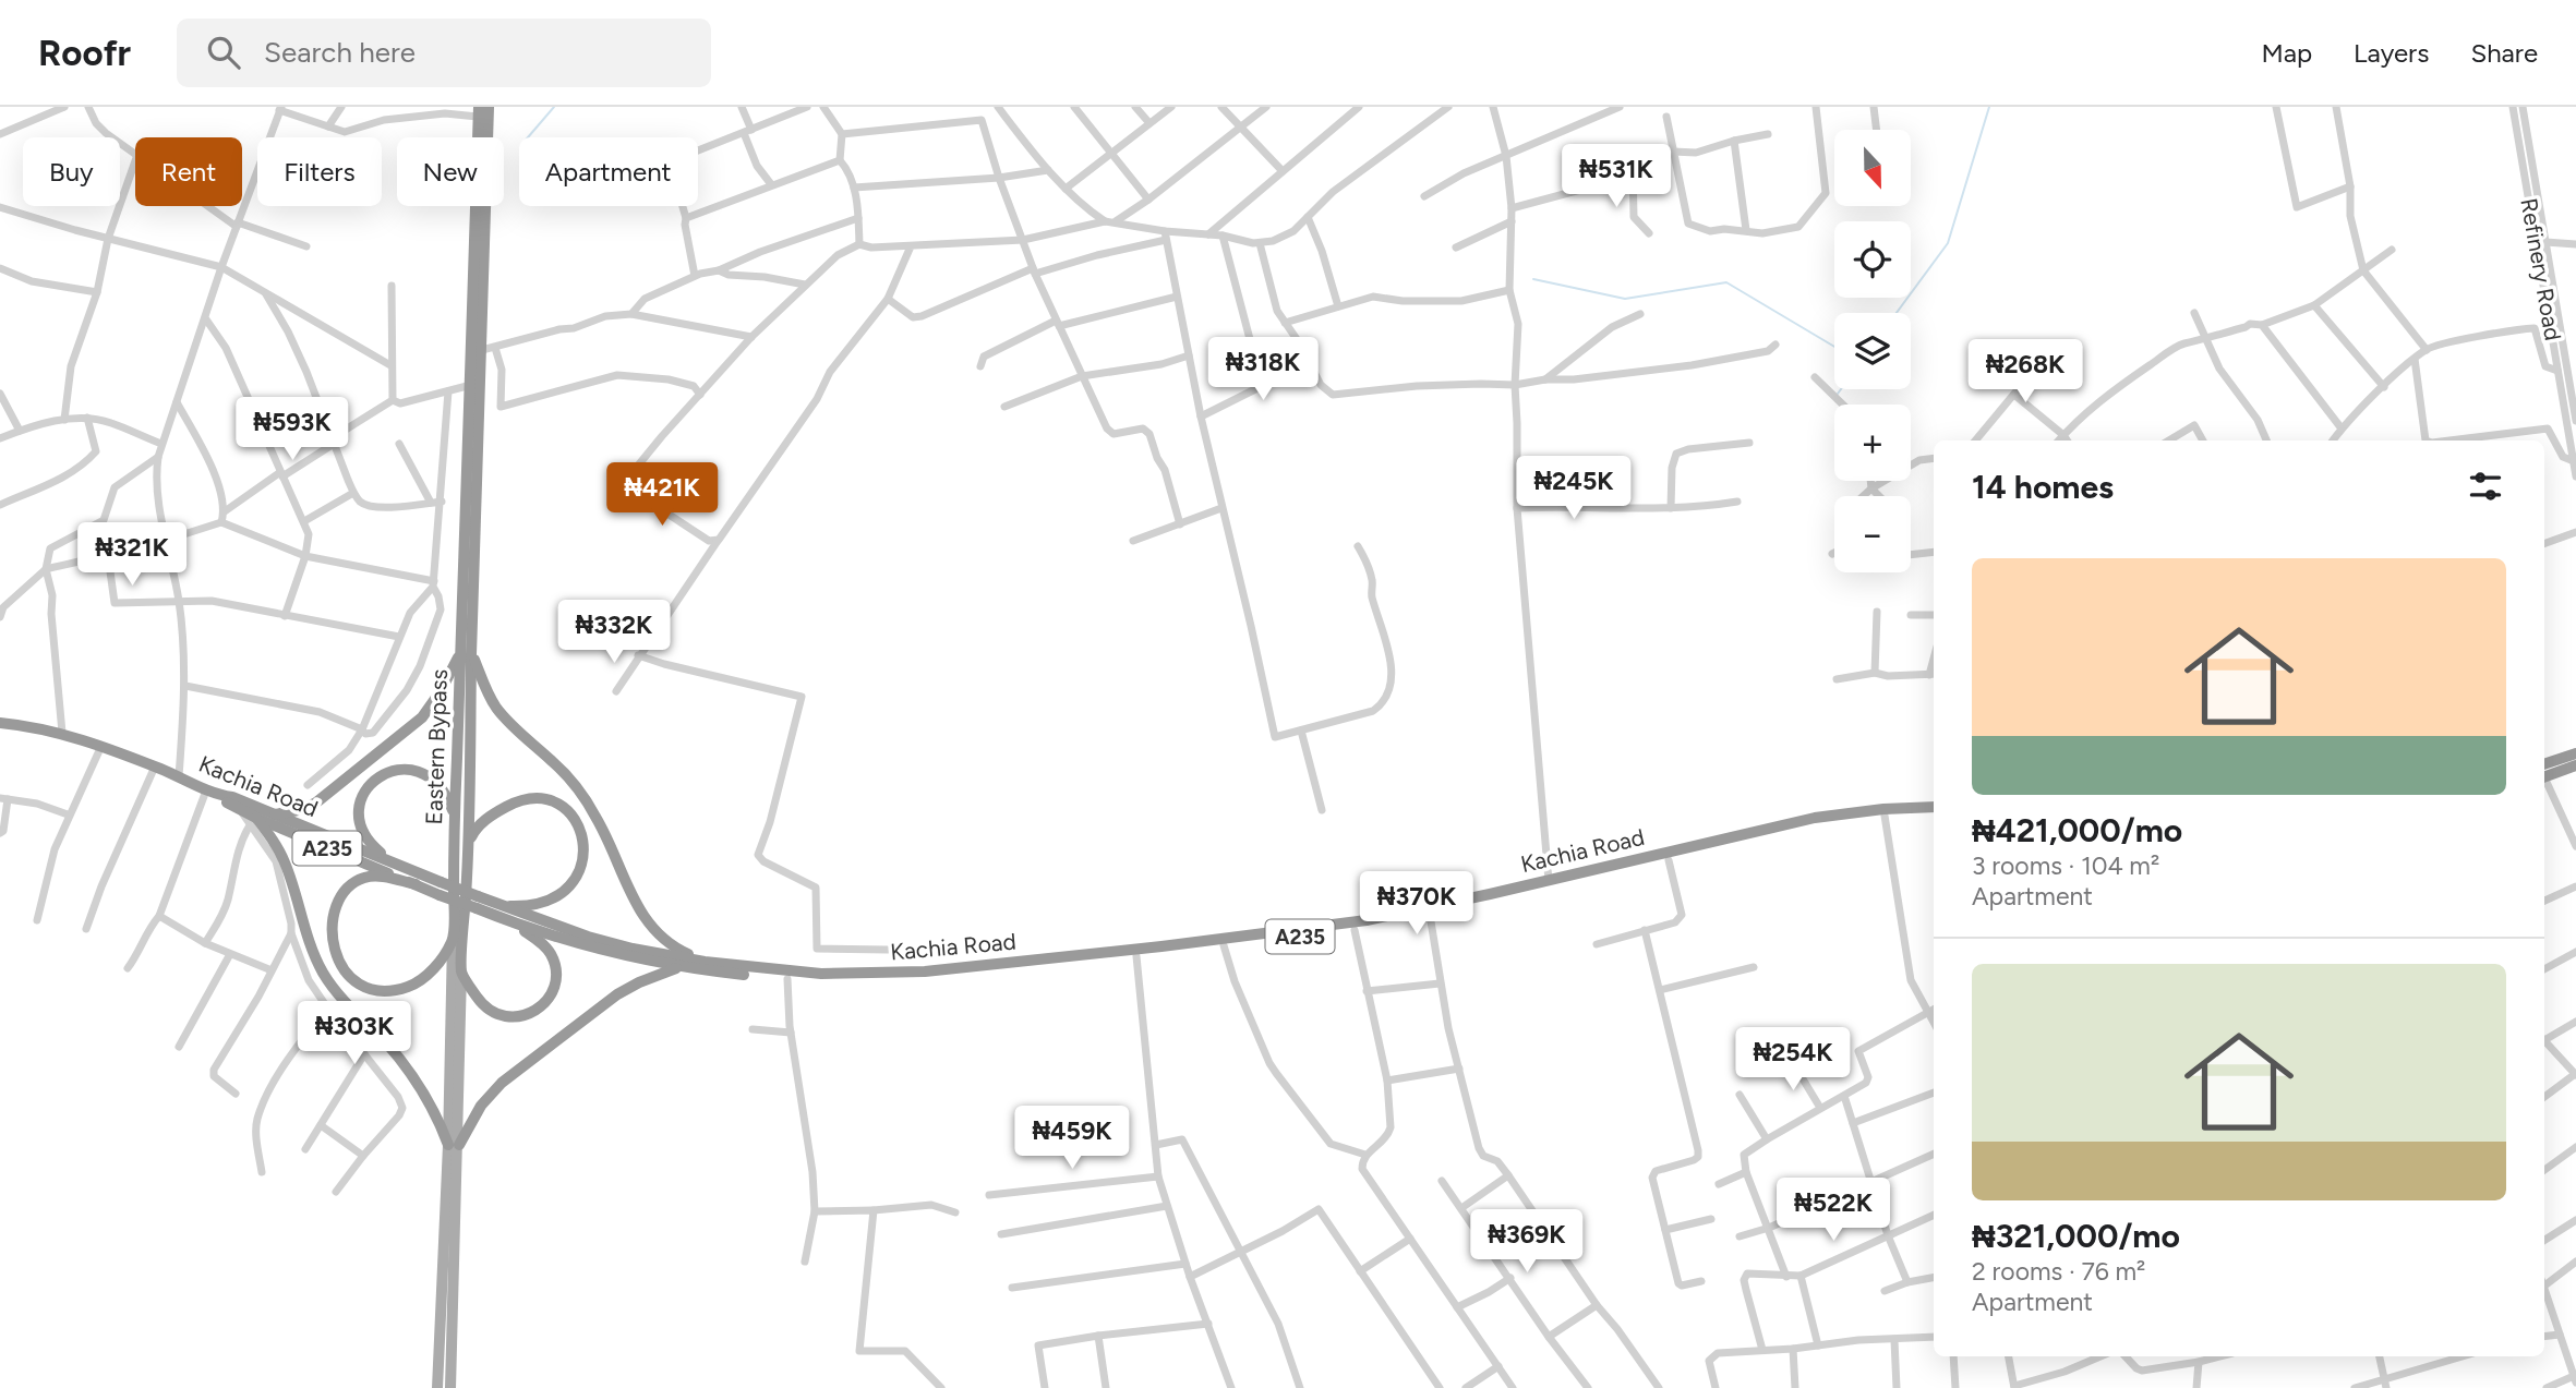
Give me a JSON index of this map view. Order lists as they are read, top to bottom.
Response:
{
  "streets": {
    "highway": ["Eastern Bypass", "Kachia Road", "A235"],
    "street": ["Refinery Road"]
  },
  "crossings": [
    ["Kachia Road", "A235"]
  ],
  "north": "bottom",
  "page": {
    "header": "Roofr",
    "search": "Search here",
    "nav": ["Map", "Layers", "Share"],
    "map_buttons": ["+", "−"],
    "chip": [
      "Buy",
      "Rent",
      "Filters",
      "New",
      "Apartment"
    ],
    "price": [
      "₦531K",
      "₦318K",
      "₦268K",
      "₦593K",
      "₦245K",
      "₦421K",
      "₦321K",
      "₦332K",
      "₦370K",
      "₦303K",
      "₦254K",
      "₦459K",
      "₦522K",
      "₦369K"
    ],
    "heading": "14 homes",
    "list": [
      {
        "name": "₦421,000/mo",
        "note": "3 rooms · 104 m² · Apartment"
      },
      {
        "name": "₦321,000/mo",
        "note": "2 rooms · 76 m² · Apartment"
      }
    ]
  }
}
